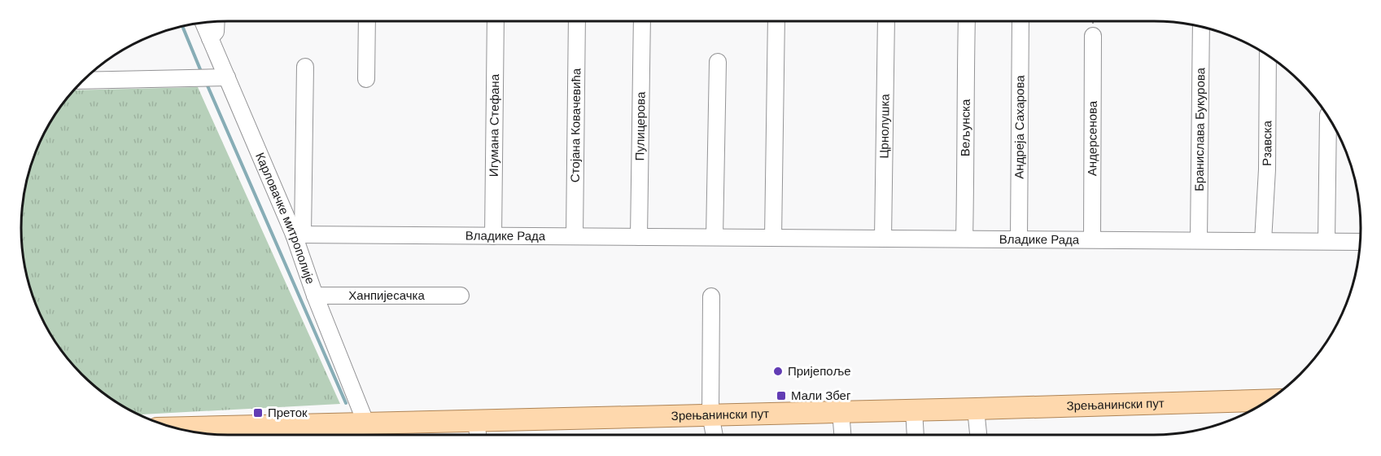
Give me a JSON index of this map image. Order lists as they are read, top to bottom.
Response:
{
  "streets": {
    "main road": ["Зрењанински пут"],
    "street": [
      "Игумана Стефана",
      "Стојана Ковачевића",
      "Пулицерова",
      "Црнолушка",
      "Вељунска",
      "Андреја Сахарова",
      "Бранислава Букурова",
      "Андерсенова",
      "Рзавска",
      "Карловачке митрополије",
      "Владике Рада",
      "Ханпијесачка"
    ]
  },
  "crossings": [
    ["Игумана Стефана", "Владике Рада"],
    ["Стојана Ковачевића", "Владике Рада"],
    ["Пулицерова", "Владике Рада"],
    ["Црнолушка", "Владике Рада"],
    ["Вељунска", "Владике Рада"],
    ["Андреја Сахарова", "Владике Рада"],
    ["Бранислава Букурова", "Владике Рада"],
    ["Андерсенова", "Владике Рада"],
    ["Рзавска", "Владике Рада"],
    ["Карловачке митрополије", "Владике Рада"],
    ["Карловачке митрополије", "Ханпијесачка"],
    ["Карловачке митрополије", "Зрењанински пут"]
  ],
  "places": {
    "other": ["Пријепоље"],
    "transit": ["Мали Збег", "Преток"]
  }
}
